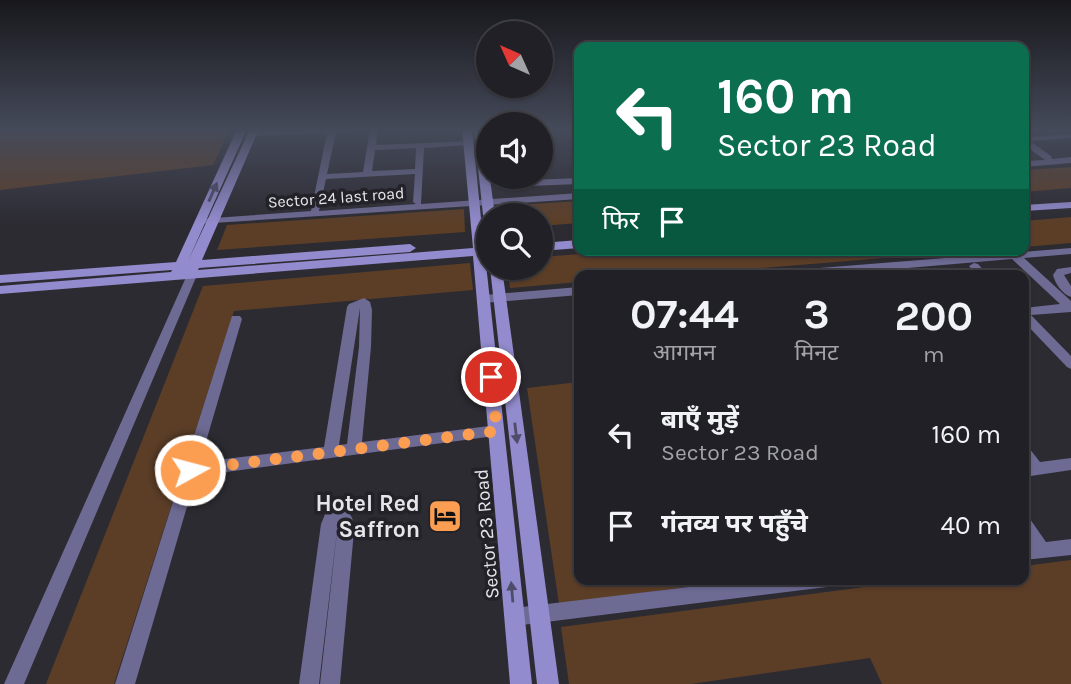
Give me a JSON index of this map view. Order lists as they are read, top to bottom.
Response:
{
  "streets": {
    "street": ["Sector 24 last road", "Sector 23 Road"]
  },
  "crossings": [
    ["Sector 24 last road", "Sector 23 Road"]
  ],
  "places": {
    "hotel": ["Hotel Red Saffron"]
  },
  "north": "top left",
  "page": {
    "turn": ["160 m", "Sector 23 Road"],
    "then": "फिर",
    "eta": [
      "07:44",
      "आगमन",
      "3",
      "मिनट",
      "200",
      "m"
    ],
    "list": [
      {
        "name": "बाएँ मुड़ें",
        "note": "Sector 23 Road",
        "value": "160 m"
      },
      {
        "name": "गंतव्य पर पहुँचे",
        "value": "40 m"
      }
    ]
  }
}
